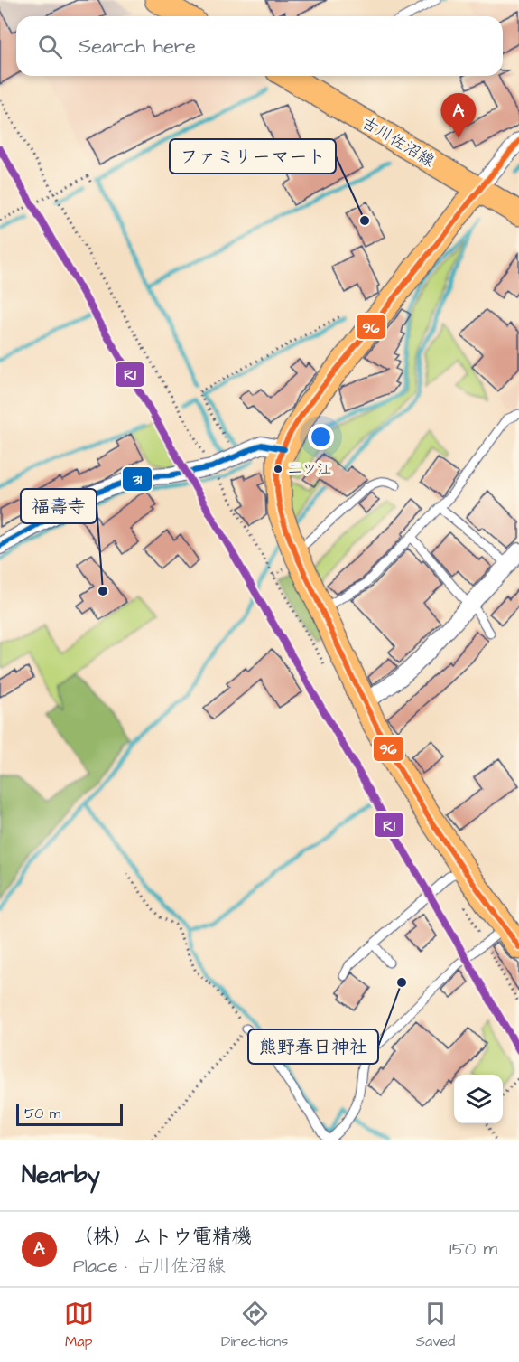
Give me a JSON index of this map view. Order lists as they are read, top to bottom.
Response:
{
  "streets": {
    "main road": ["古川佐沼線"]
  },
  "places": [
    "ファミリーマート",
    "二ツ江",
    "福壽寺",
    "熊野春日神社"
  ],
  "lines": ["transit line 96", "transit line R1", "transit line 31"],
  "scale_bar": "50 m",
  "page": {
    "search": "Search here",
    "pins": "A",
    "scale": "50 m",
    "heading": "Nearby",
    "list": [
      {
        "mark": "A",
        "name": "（株）ムトウ電精機",
        "note": "Place · 古川佐沼線",
        "value": "150 m"
      }
    ],
    "nav": ["Map", "Directions", "Saved"]
  }
}
